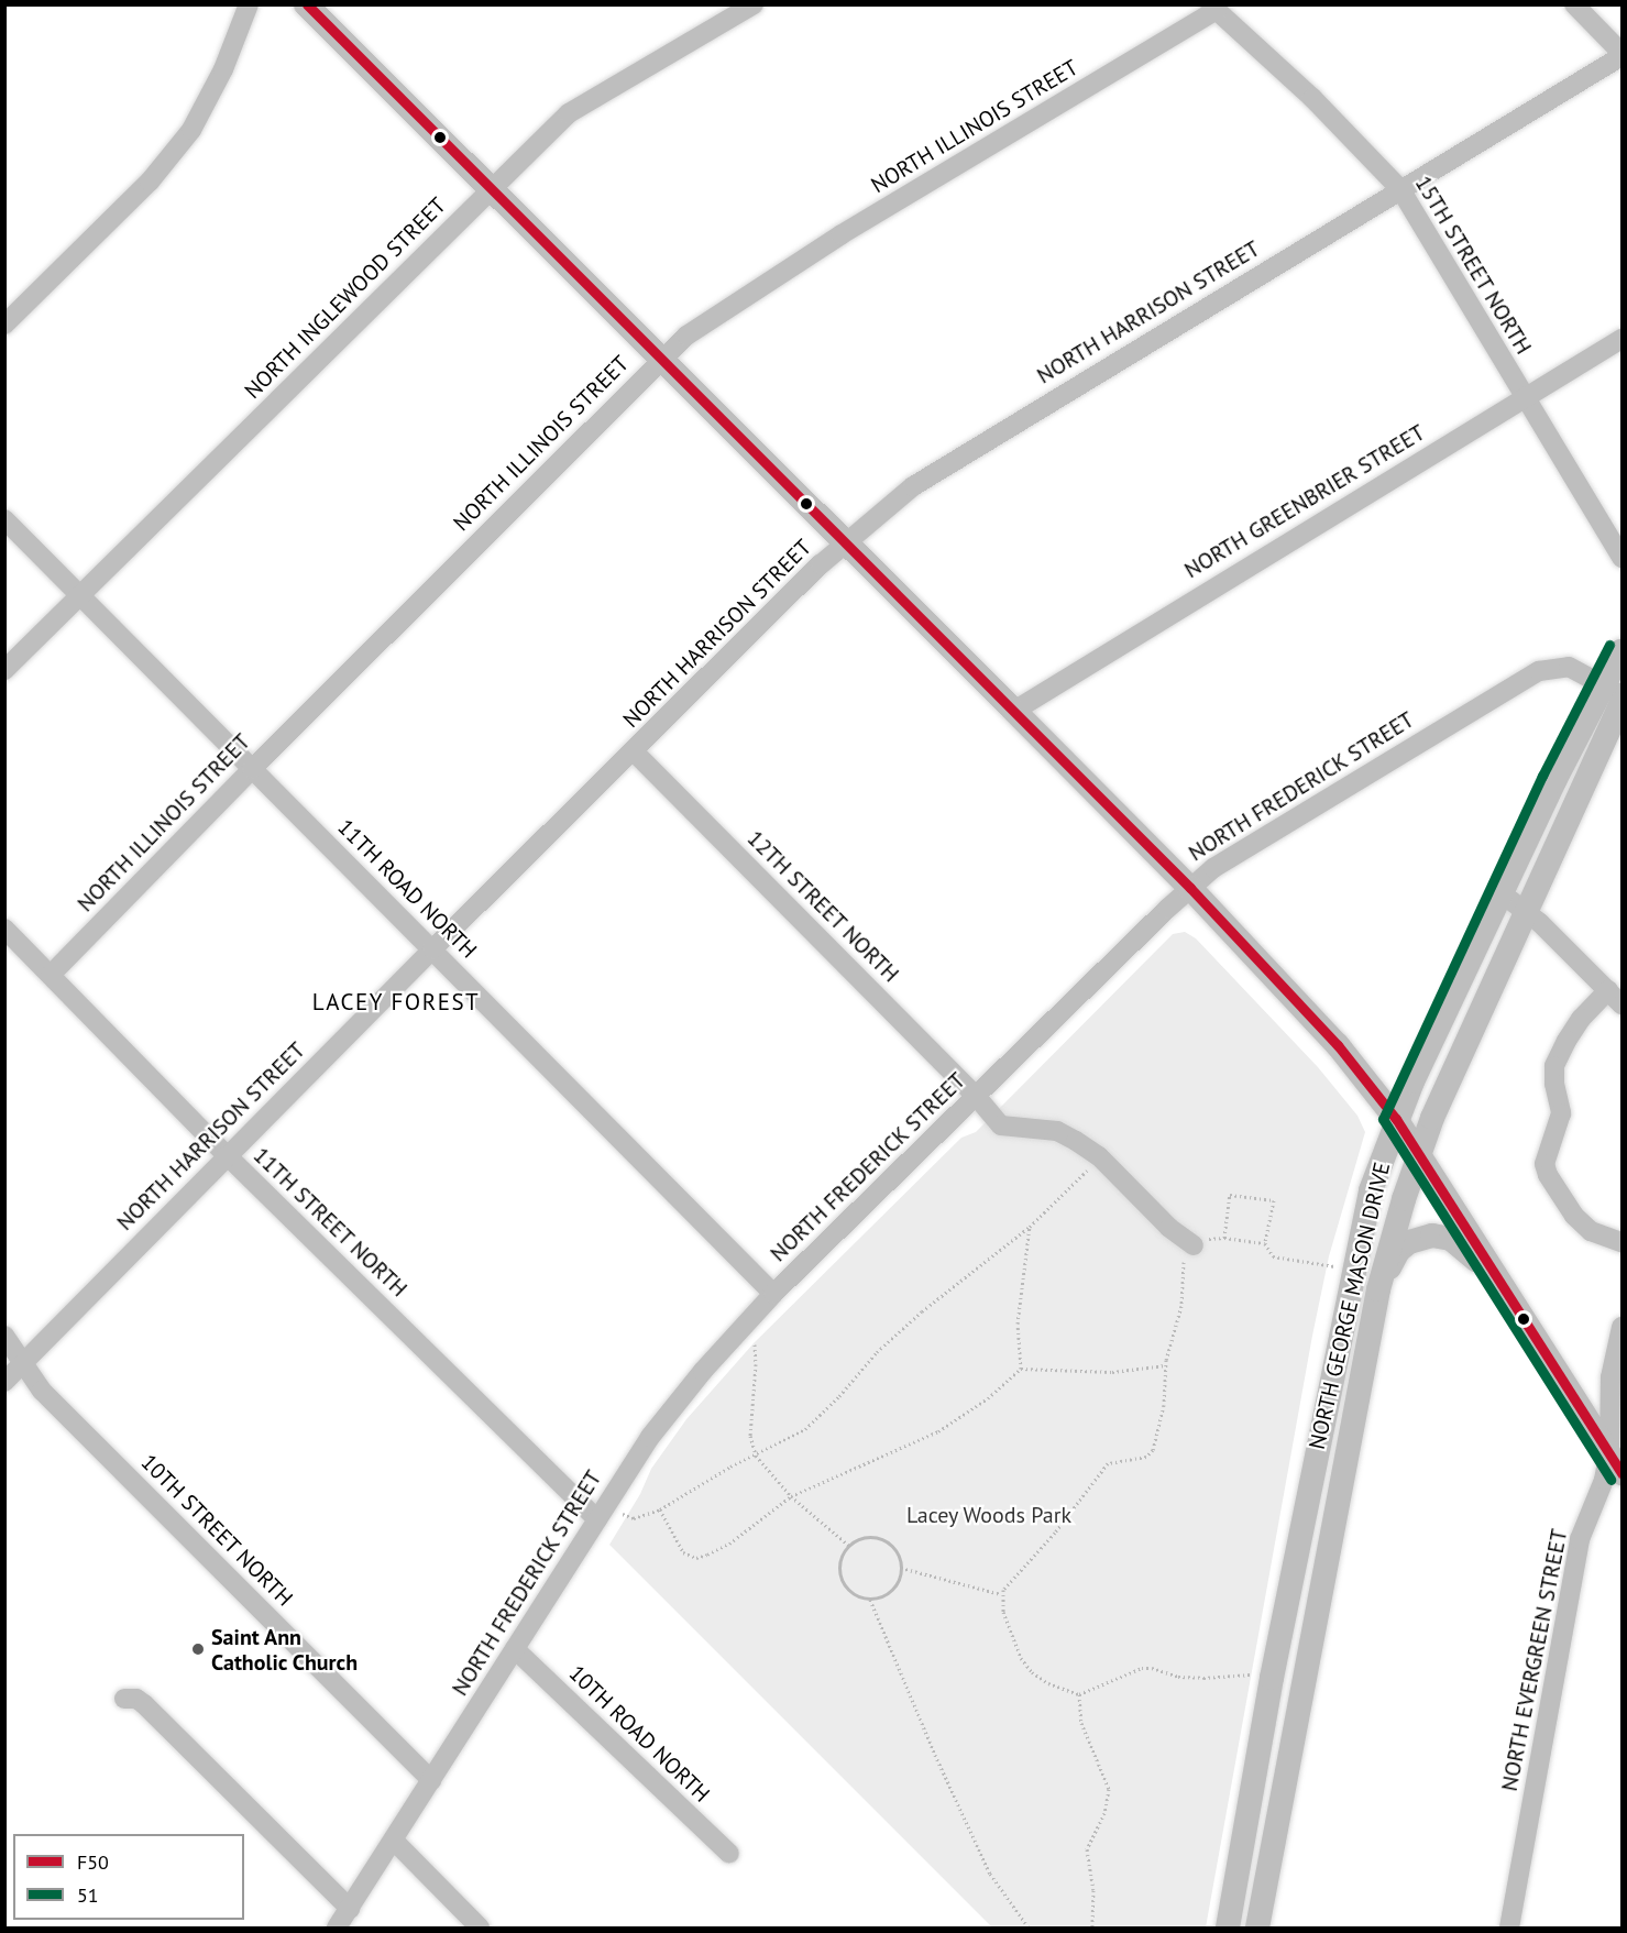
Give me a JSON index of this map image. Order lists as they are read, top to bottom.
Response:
{
  "streets": {
    "main road": ["NORTH GEORGE MASON DRIVE"],
    "street": [
      "NORTH ILLINOIS STREET",
      "15TH STREET NORTH",
      "NORTH INGLEWOOD STREET",
      "NORTH HARRISON STREET",
      "NORTH GREENBRIER STREET",
      "NORTH FREDERICK STREET",
      "11TH ROAD NORTH",
      "12TH STREET NORTH",
      "11TH STREET NORTH",
      "10TH STREET NORTH",
      "NORTH EVERGREEN STREET",
      "10TH ROAD NORTH"
    ]
  },
  "crossings": [
    ["NORTH ILLINOIS STREET", "15TH STREET NORTH"],
    ["NORTH ILLINOIS STREET", "11TH ROAD NORTH"],
    ["NORTH ILLINOIS STREET", "11TH STREET NORTH"],
    ["15TH STREET NORTH", "NORTH HARRISON STREET"],
    ["15TH STREET NORTH", "NORTH GREENBRIER STREET"],
    ["NORTH INGLEWOOD STREET", "11TH ROAD NORTH"],
    ["NORTH HARRISON STREET", "11TH ROAD NORTH"],
    ["NORTH HARRISON STREET", "12TH STREET NORTH"],
    ["NORTH HARRISON STREET", "11TH STREET NORTH"],
    ["NORTH HARRISON STREET", "10TH STREET NORTH"],
    ["NORTH FREDERICK STREET", "11TH ROAD NORTH"],
    ["NORTH FREDERICK STREET", "12TH STREET NORTH"],
    ["NORTH FREDERICK STREET", "11TH STREET NORTH"],
    ["NORTH FREDERICK STREET", "NORTH GEORGE MASON DRIVE"],
    ["NORTH FREDERICK STREET", "10TH STREET NORTH"],
    ["NORTH FREDERICK STREET", "10TH ROAD NORTH"]
  ],
  "districts": ["LACEY FOREST"],
  "parks": ["Lacey Woods Park"],
  "places": ["Saint Ann Catholic Church"],
  "lines": ["transit line F50", "transit line 51"],
  "legend": ["F50", "51"]
}
